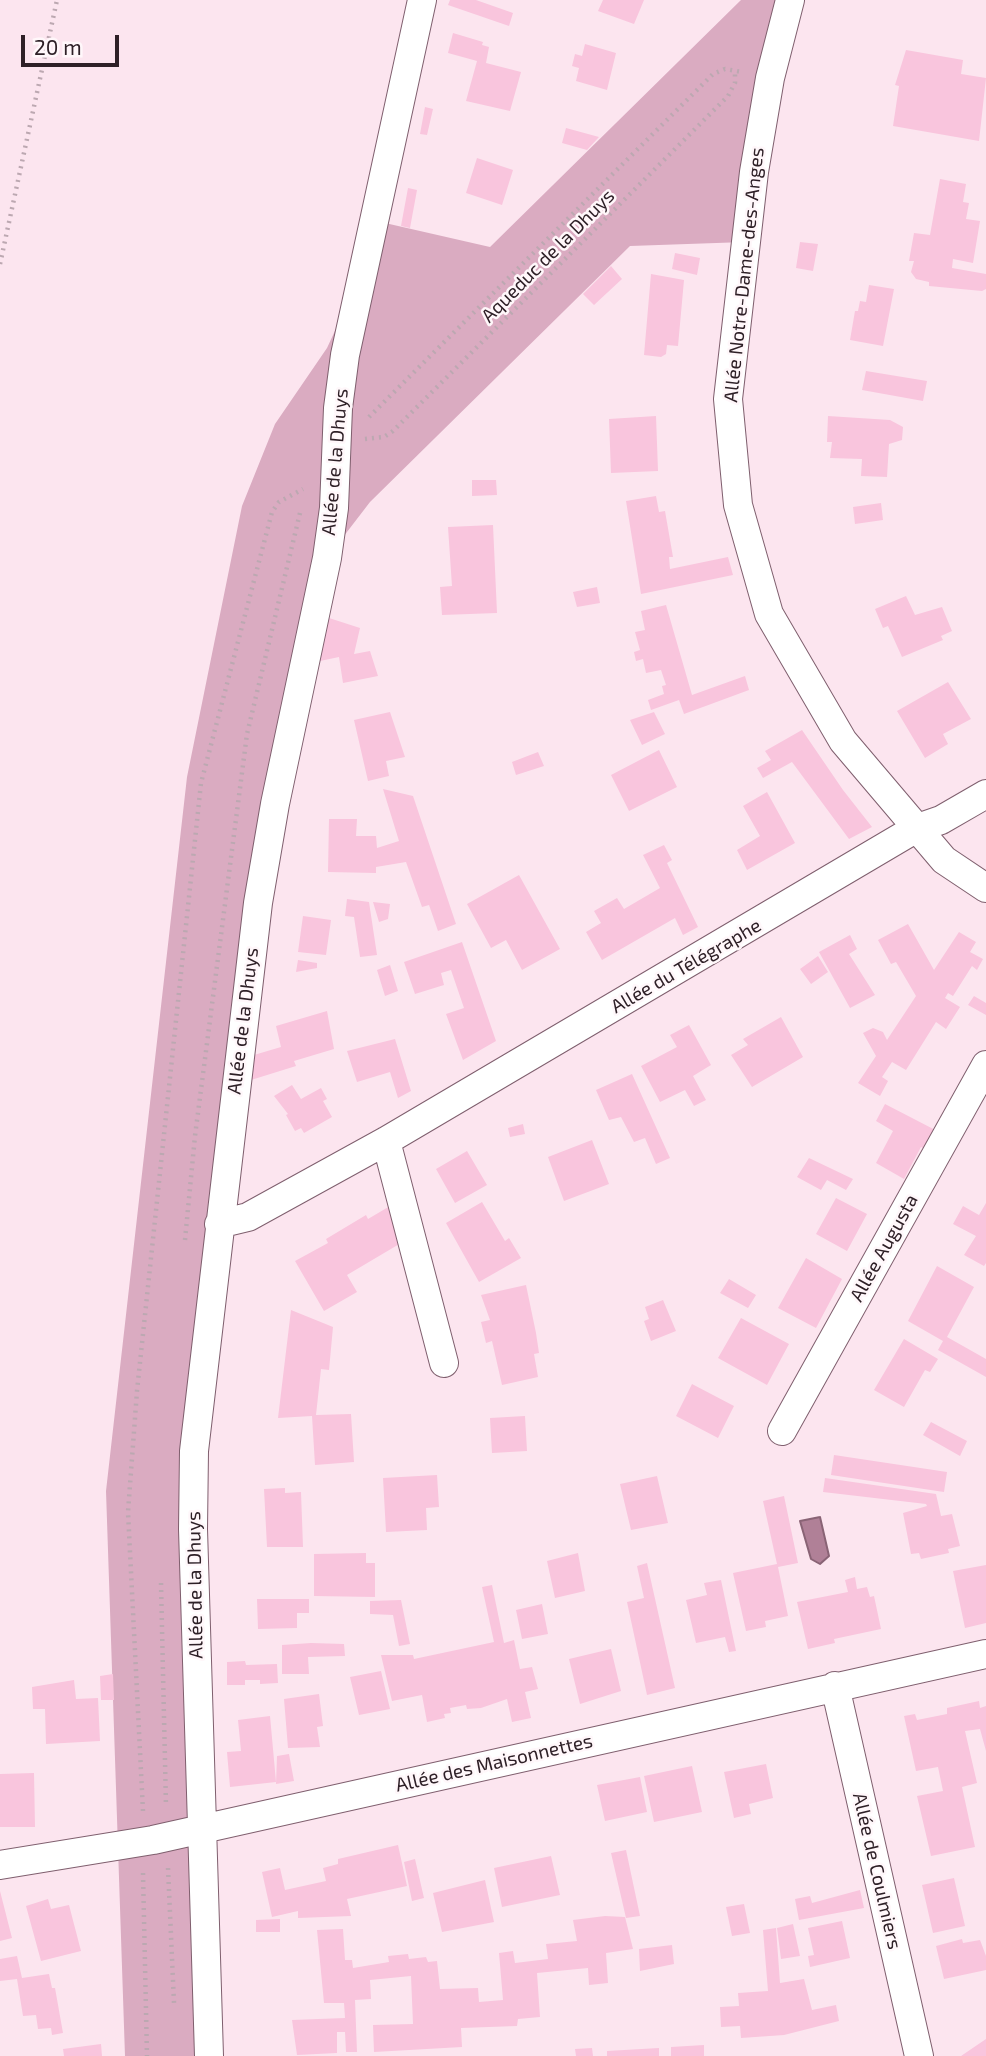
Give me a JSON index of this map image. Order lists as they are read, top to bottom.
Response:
{
  "streets": {
    "street": [
      "Allée Notre-Dame-des-Anges",
      "Allée de la Dhuys",
      "Allée du Télégraphe",
      "Allée Augusta",
      "Allée des Maisonnettes",
      "Allée de Coulmiers"
    ],
    "path": ["Aqueduc de la Dhuys"]
  },
  "crossings": [
    ["Allée Notre-Dame-des-Anges", "Allée du Télégraphe"],
    ["Allée de la Dhuys", "Allée du Télégraphe"],
    ["Allée de la Dhuys", "Allée des Maisonnettes"],
    ["Allée des Maisonnettes", "Allée de Coulmiers"]
  ],
  "scale_bar": "20 m"
}
